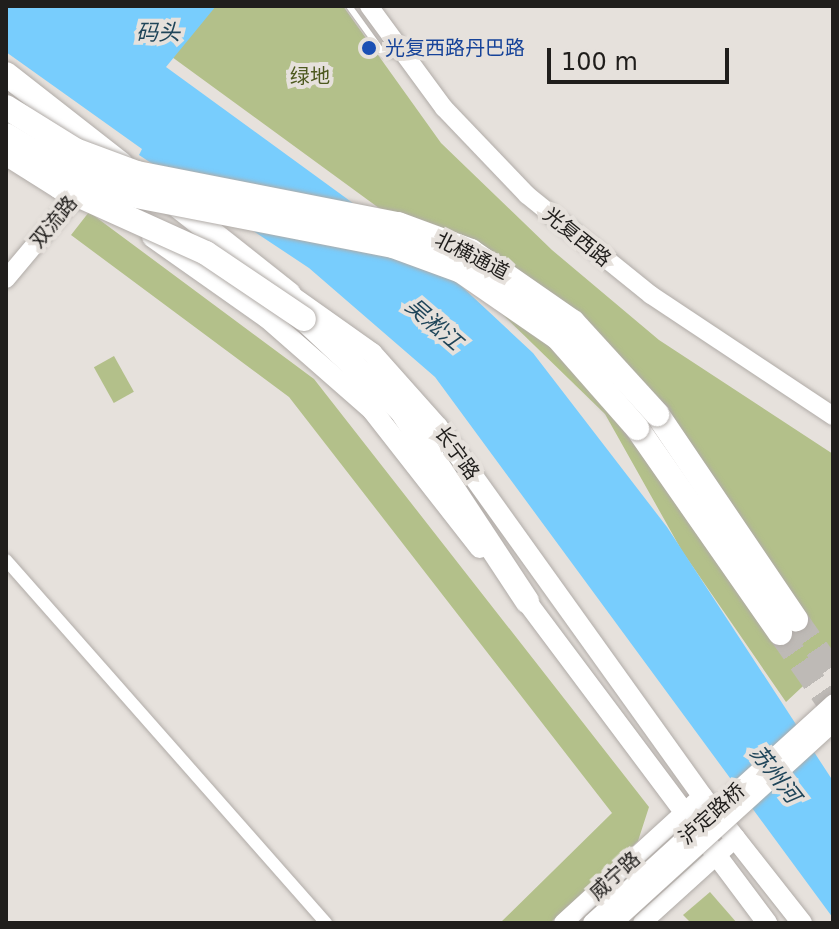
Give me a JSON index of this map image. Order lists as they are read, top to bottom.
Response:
{
  "streets": {
    "highway": ["北横通道"],
    "main road": [
      "双流路",
      "光复西路",
      "长宁路",
      "泸定路桥",
      "威宁路"
    ]
  },
  "crossings": [
    ["双流路", "长宁路"],
    ["北横通道", "长宁路"],
    ["长宁路", "威宁路"]
  ],
  "water": ["码头", "吴淞江", "苏州河"],
  "parks": ["绿地"],
  "places": ["光复西路丹巴路"],
  "scale_bar": "100 m"
}
